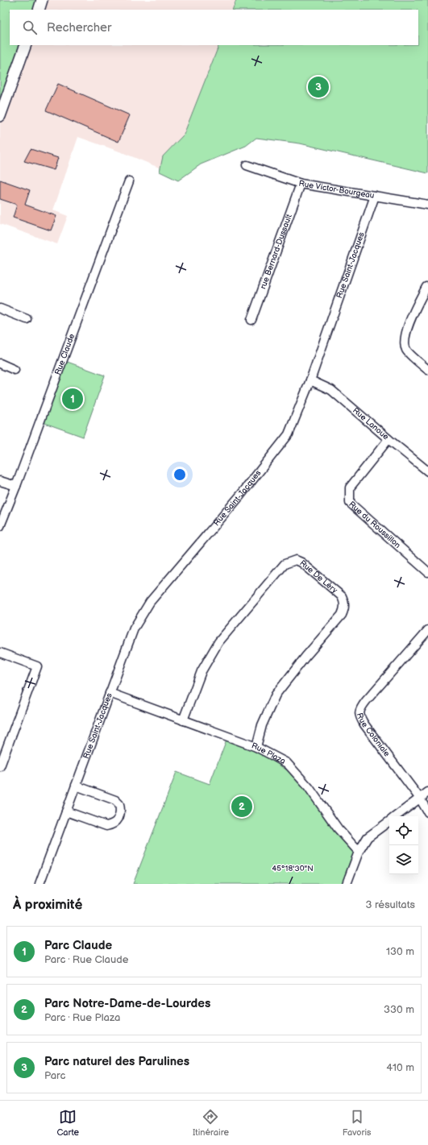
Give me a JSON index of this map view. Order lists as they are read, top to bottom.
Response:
{
  "streets": {
    "street": [
      "Rue Victor-Bourgeau",
      "rue Bernard-Dussault",
      "Rue Saint-Jacques",
      "Rue Claude",
      "Rue Lanoue",
      "Rue du Roussillon",
      "Rue De Léry",
      "Rue Coloniale",
      "Rue Plaza"
    ]
  },
  "crossings": [
    ["Rue Victor-Bourgeau", "rue Bernard-Dussault"],
    ["Rue Victor-Bourgeau", "Rue Saint-Jacques"],
    ["Rue Saint-Jacques", "Rue Lanoue"],
    ["Rue Saint-Jacques", "Rue Plaza"],
    ["Rue Lanoue", "Rue du Roussillon"],
    ["Rue De Léry", "Rue Plaza"]
  ],
  "page": {
    "search": "Rechercher",
    "pins": ["3", "1", "2"],
    "heading": ["À proximité", "3 résultats"],
    "list": [
      {
        "mark": "1",
        "name": "Parc Claude",
        "note": "Parc · Rue Claude",
        "value": "130 m"
      },
      {
        "mark": "2",
        "name": "Parc Notre-Dame-de-Lourdes",
        "note": "Parc · Rue Plaza",
        "value": "330 m"
      },
      {
        "mark": "3",
        "name": "Parc naturel des Parulines",
        "note": "Parc",
        "value": "410 m"
      }
    ],
    "nav": ["Carte", "Itinéraire", "Favoris"]
  },
  "coordinates": ["45°18'30\"N"]
}
